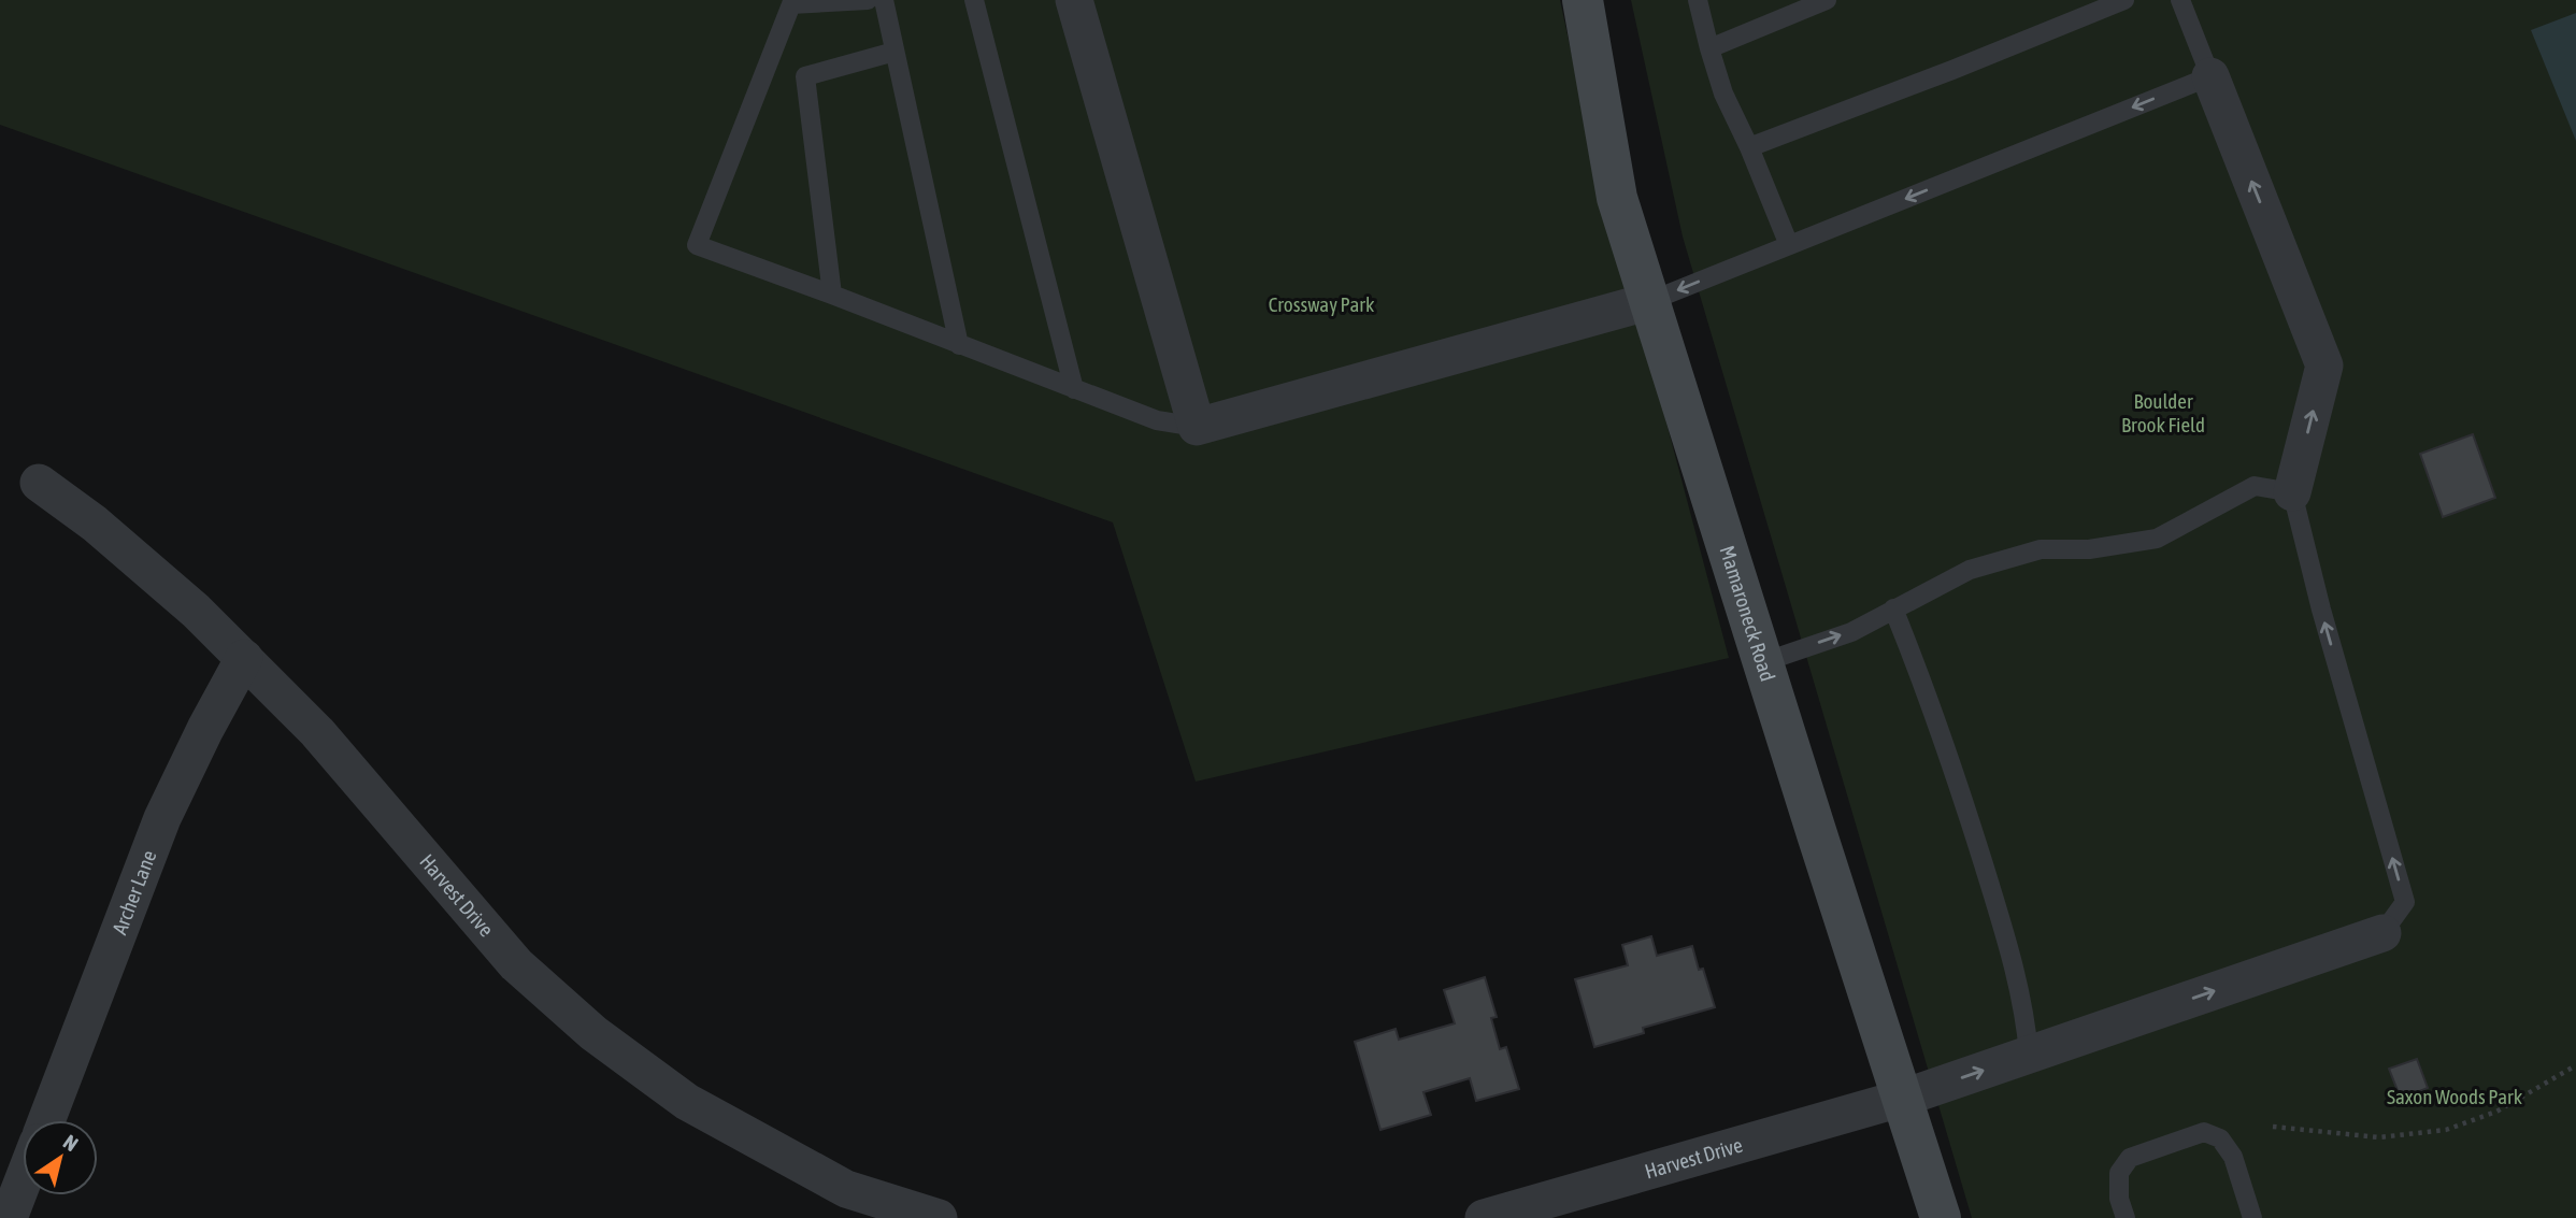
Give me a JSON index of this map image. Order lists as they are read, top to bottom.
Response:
{
  "streets": {
    "street": ["Mamaroneck Road", "Archer Lane", "Harvest Drive"]
  },
  "crossings": [
    ["Mamaroneck Road", "Harvest Drive"],
    ["Archer Lane", "Harvest Drive"]
  ],
  "parks": ["Crossway Park", "Boulder Brook Field", "Saxon Woods Park"],
  "north": "top right"
}
